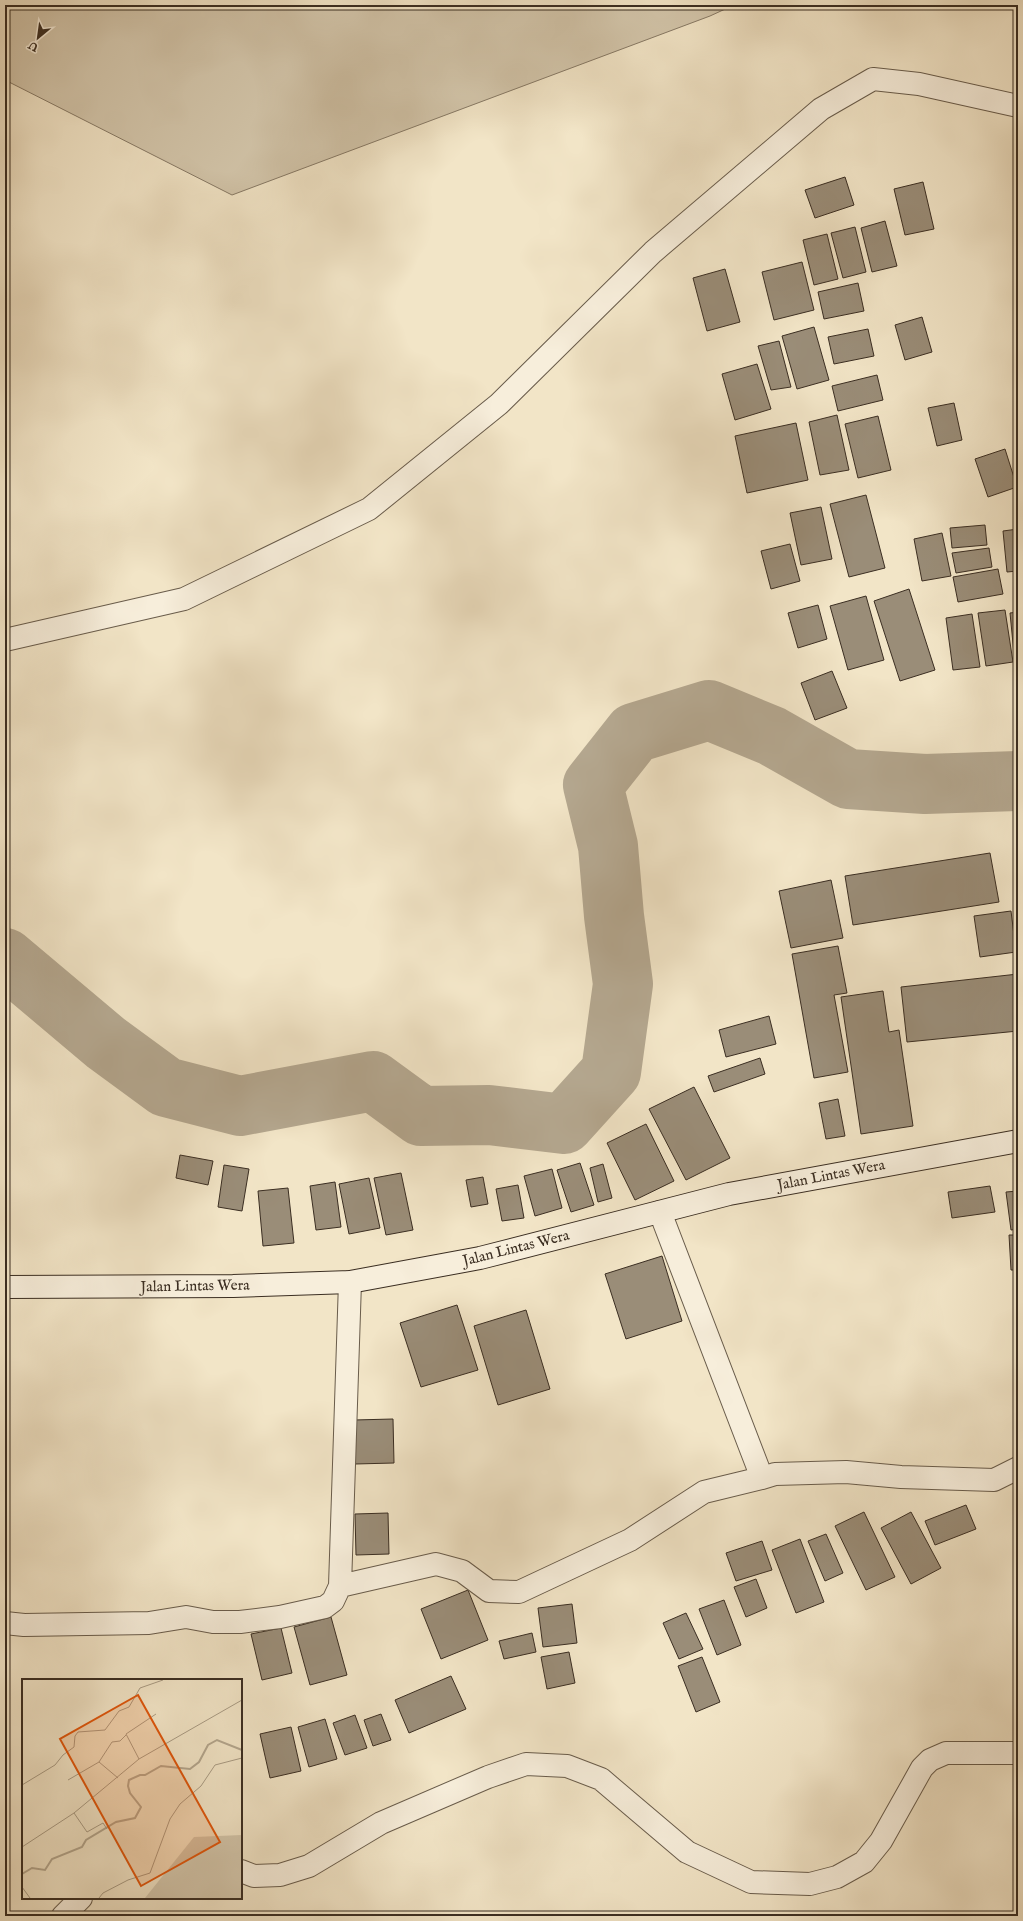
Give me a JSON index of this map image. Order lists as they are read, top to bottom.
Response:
{
  "streets": {
    "street": ["Jalan Lintas Wera"]
  },
  "north": "bottom left"
}
